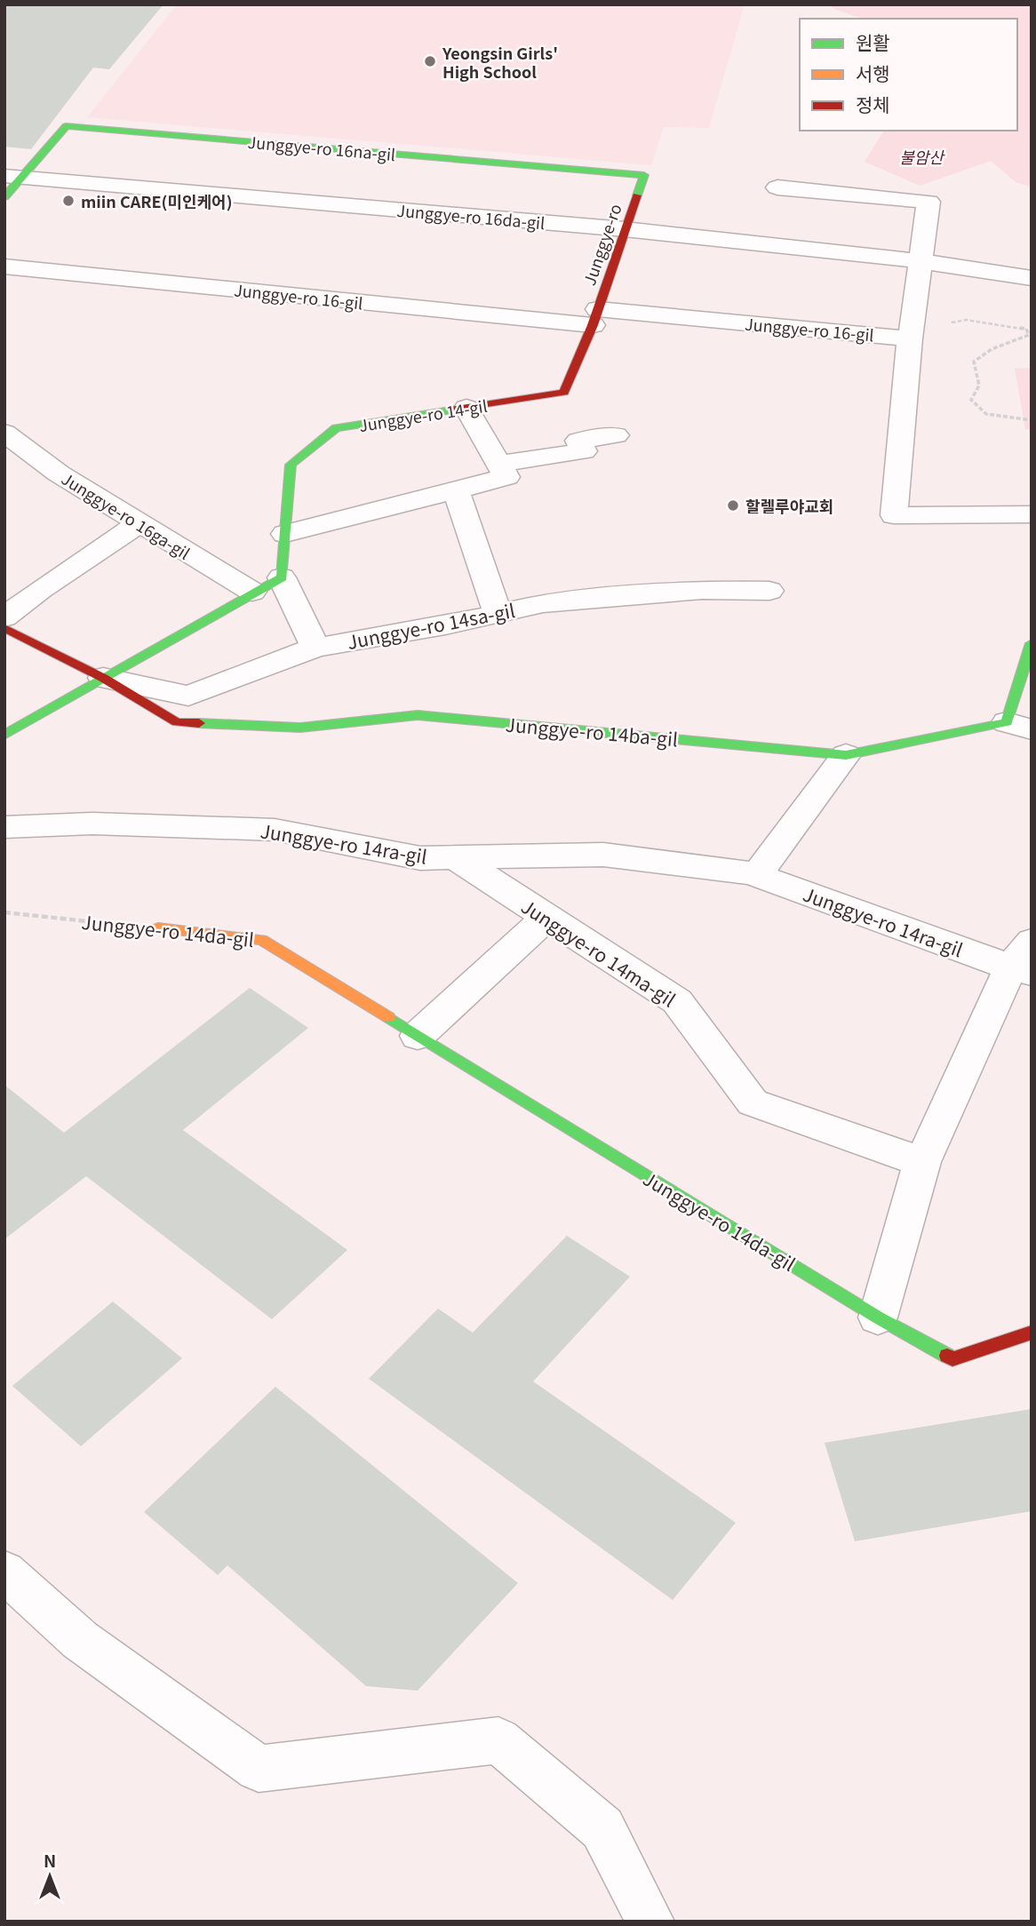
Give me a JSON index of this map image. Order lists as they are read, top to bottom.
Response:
{
  "streets": {
    "street": [
      "Junggye-ro 16na-gil",
      "Junggye-ro 16da-gil",
      "Junggye-ro",
      "Junggye-ro 16-gil",
      "Junggye-ro 14-gil",
      "Junggye-ro 16ga-gil",
      "Junggye-ro 14sa-gil",
      "Junggye-ro 14ba-gil",
      "Junggye-ro 14ra-gil",
      "Junggye-ro 14da-gil",
      "Junggye-ro 14ma-gil"
    ]
  },
  "crossings": [
    ["Junggye-ro 16na-gil", "Junggye-ro 16da-gil"],
    ["Junggye-ro 16na-gil", "Junggye-ro"],
    ["Junggye-ro 16da-gil", "Junggye-ro"],
    ["Junggye-ro", "Junggye-ro 16-gil"],
    ["Junggye-ro", "Junggye-ro 14-gil"],
    ["Junggye-ro 16-gil", "Junggye-ro 14-gil"],
    ["Junggye-ro 14sa-gil", "Junggye-ro 14ba-gil"],
    ["Junggye-ro 14ra-gil", "Junggye-ro 14ma-gil"]
  ],
  "parks": ["불암산"],
  "places": ["Yeongsin Girls' High School", "miin CARE(미인케어)", "할렐루야교회"],
  "legend": ["원활", "서행", "정체"],
  "north": "top"
}
